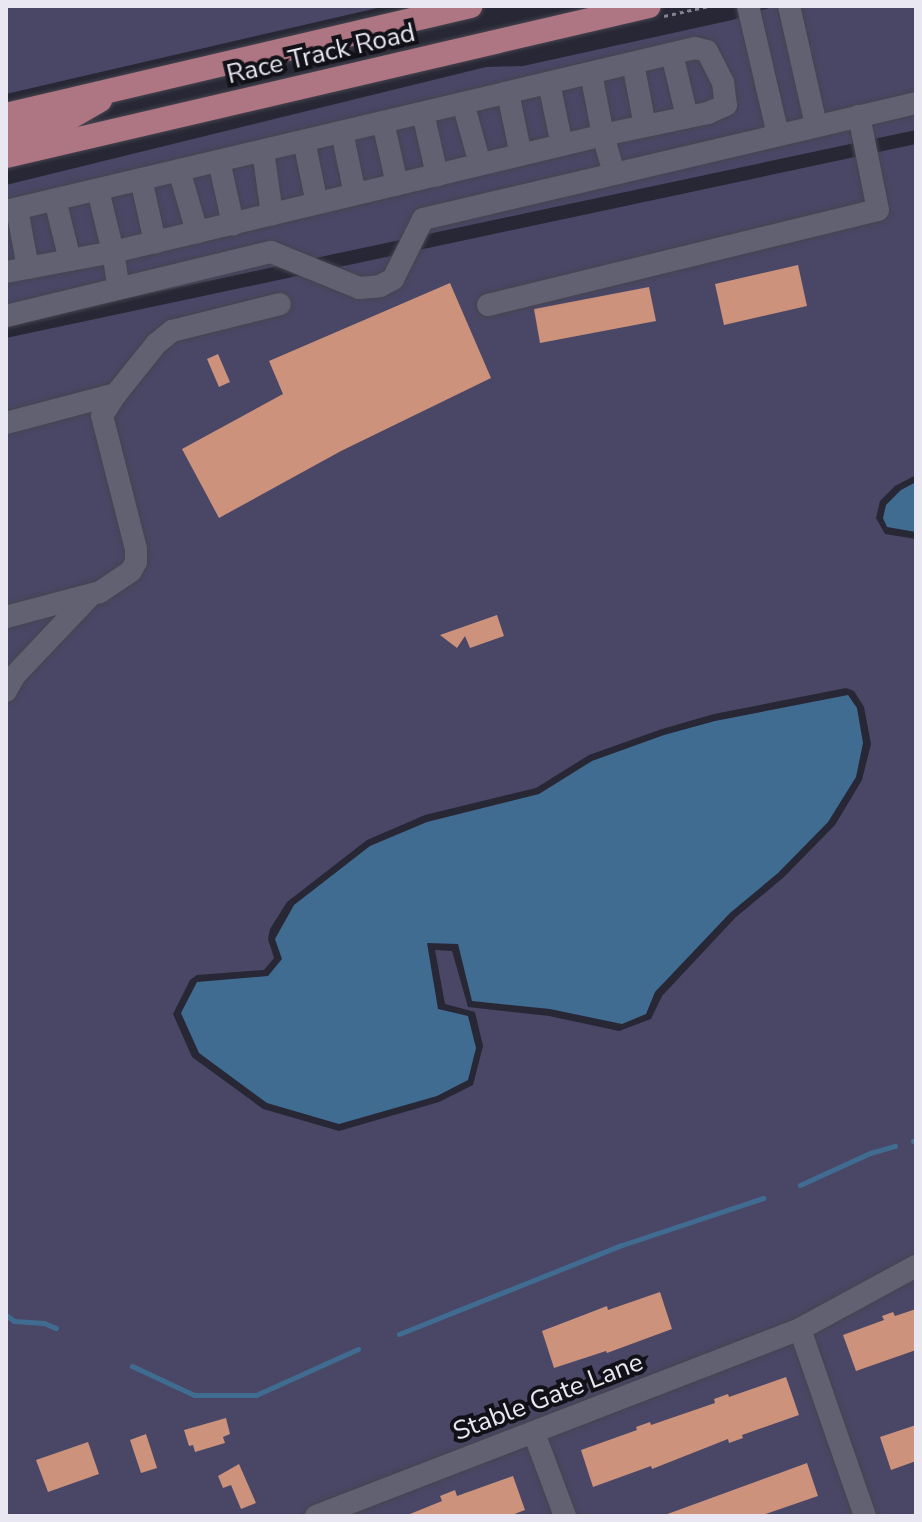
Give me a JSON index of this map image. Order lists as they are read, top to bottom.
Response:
{
  "streets": {
    "main road": ["Race Track Road"],
    "lane": ["Stable Gate Lane"]
  }
}
